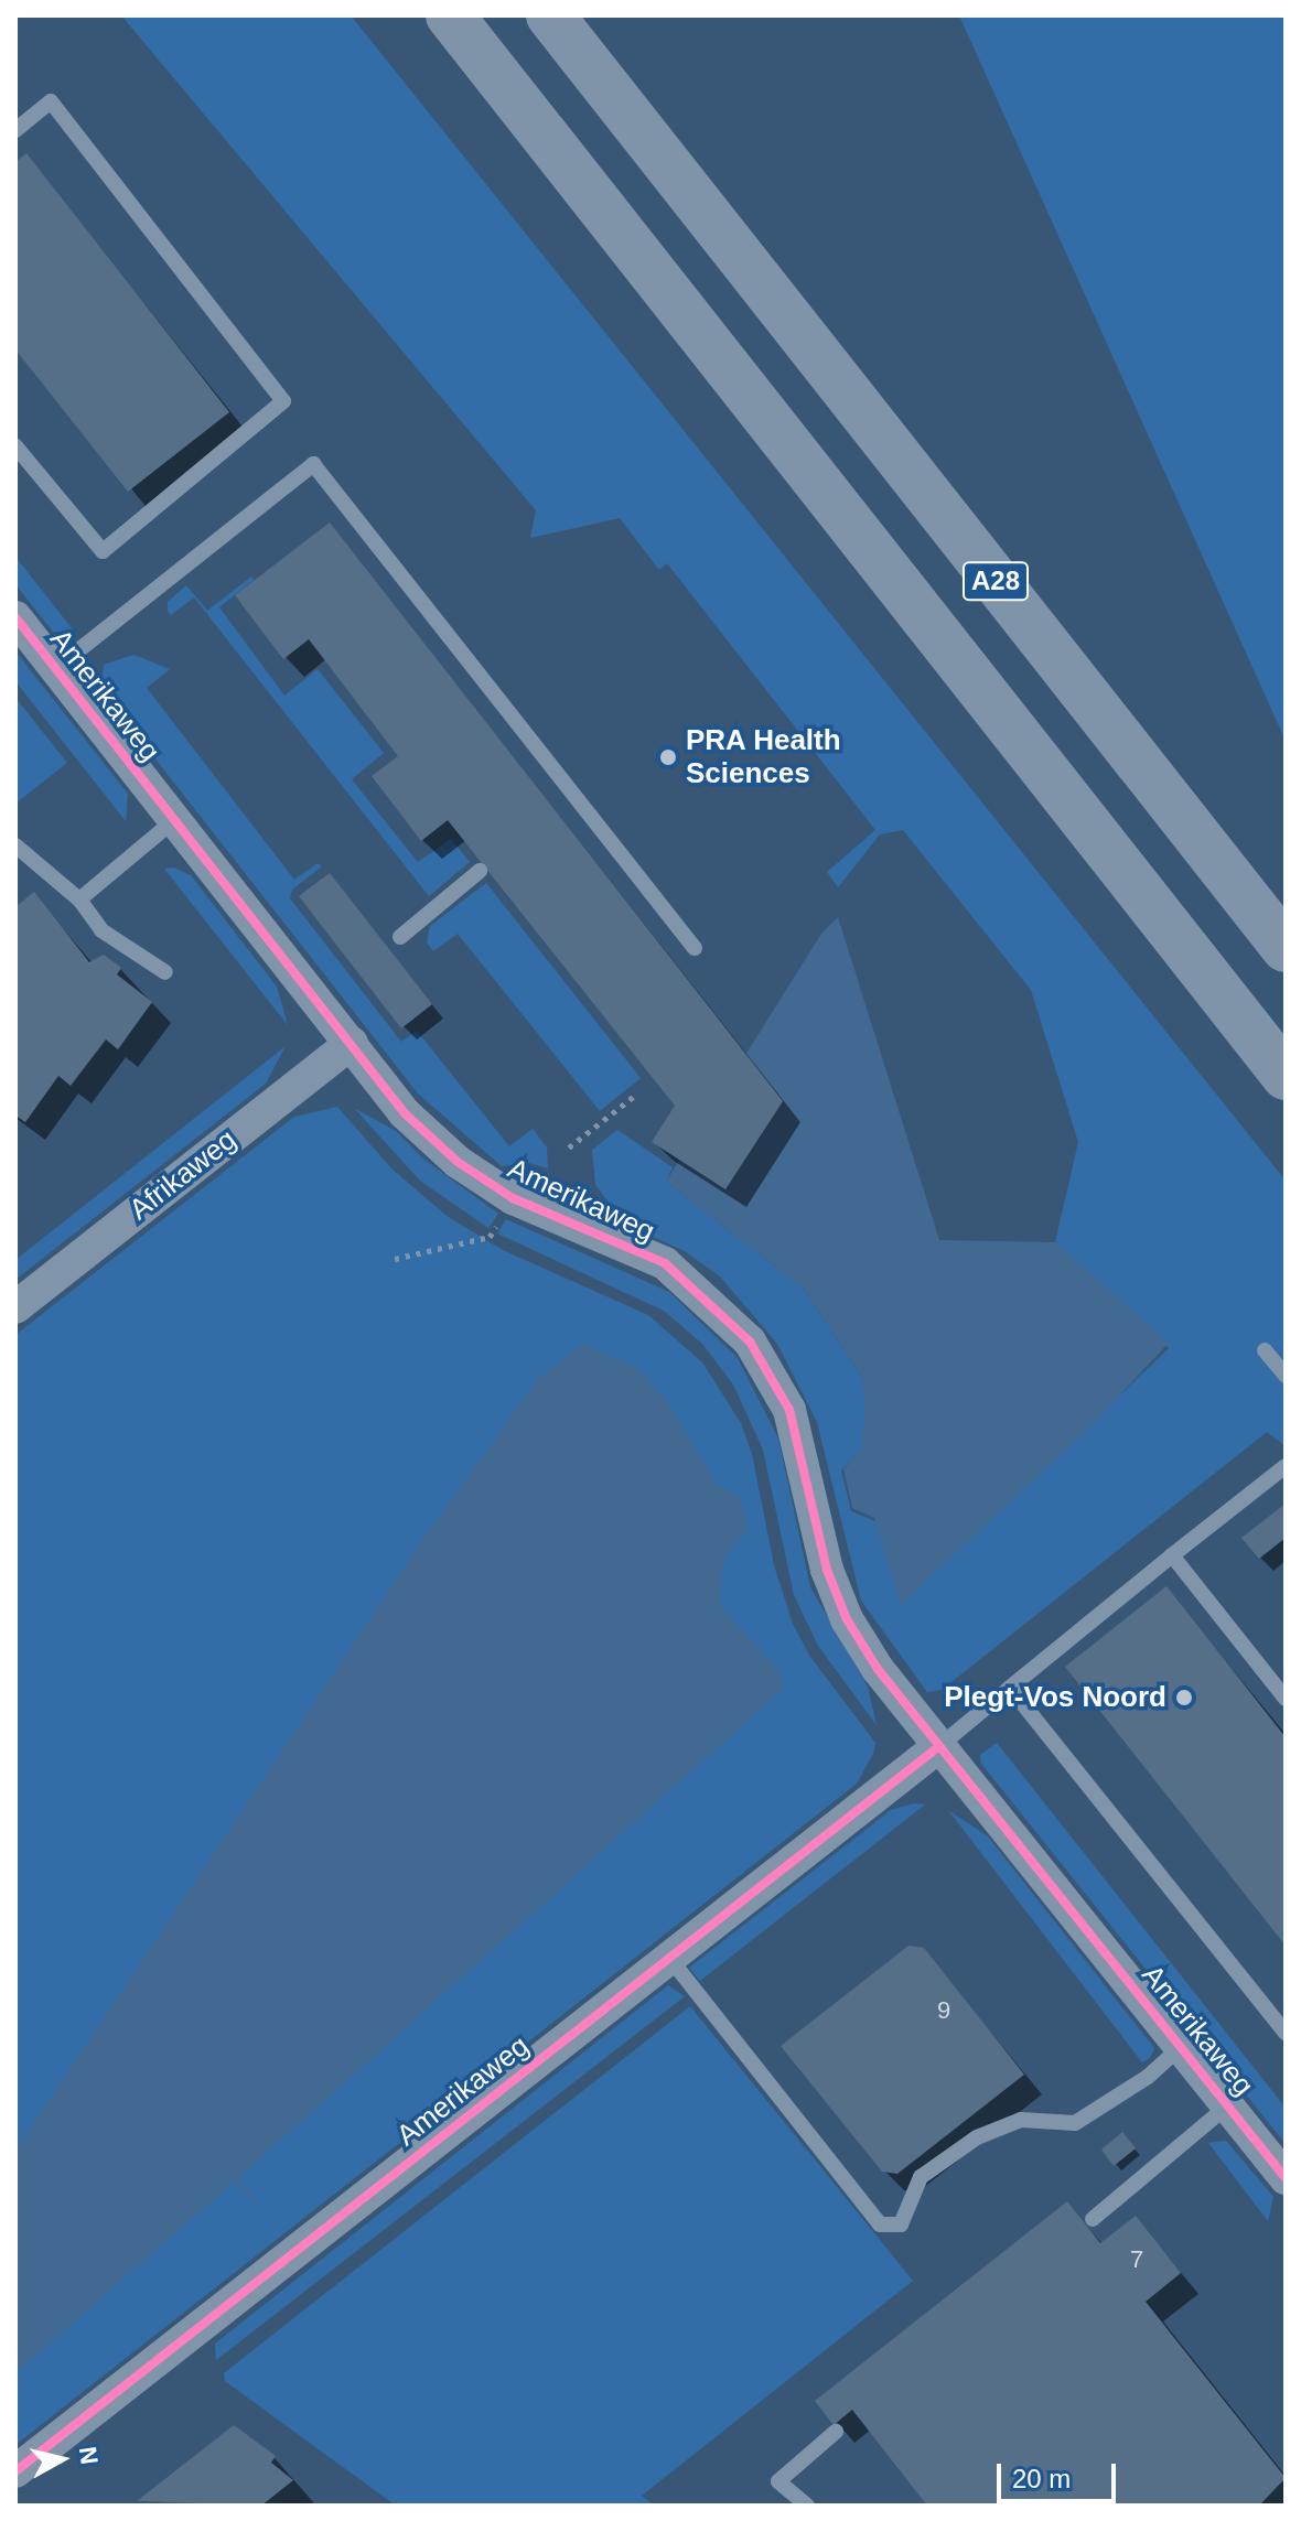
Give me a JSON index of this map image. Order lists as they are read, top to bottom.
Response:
{
  "streets": {
    "highway": ["A28"],
    "street": ["Amerikaweg", "Afrikaweg"]
  },
  "crossings": [
    ["Amerikaweg", "Afrikaweg"]
  ],
  "places": ["PRA Health Sciences", "Plegt-Vos Noord"],
  "house_numbers": ["9", "7"],
  "scale_bar": "20 m",
  "north": "right"
}
